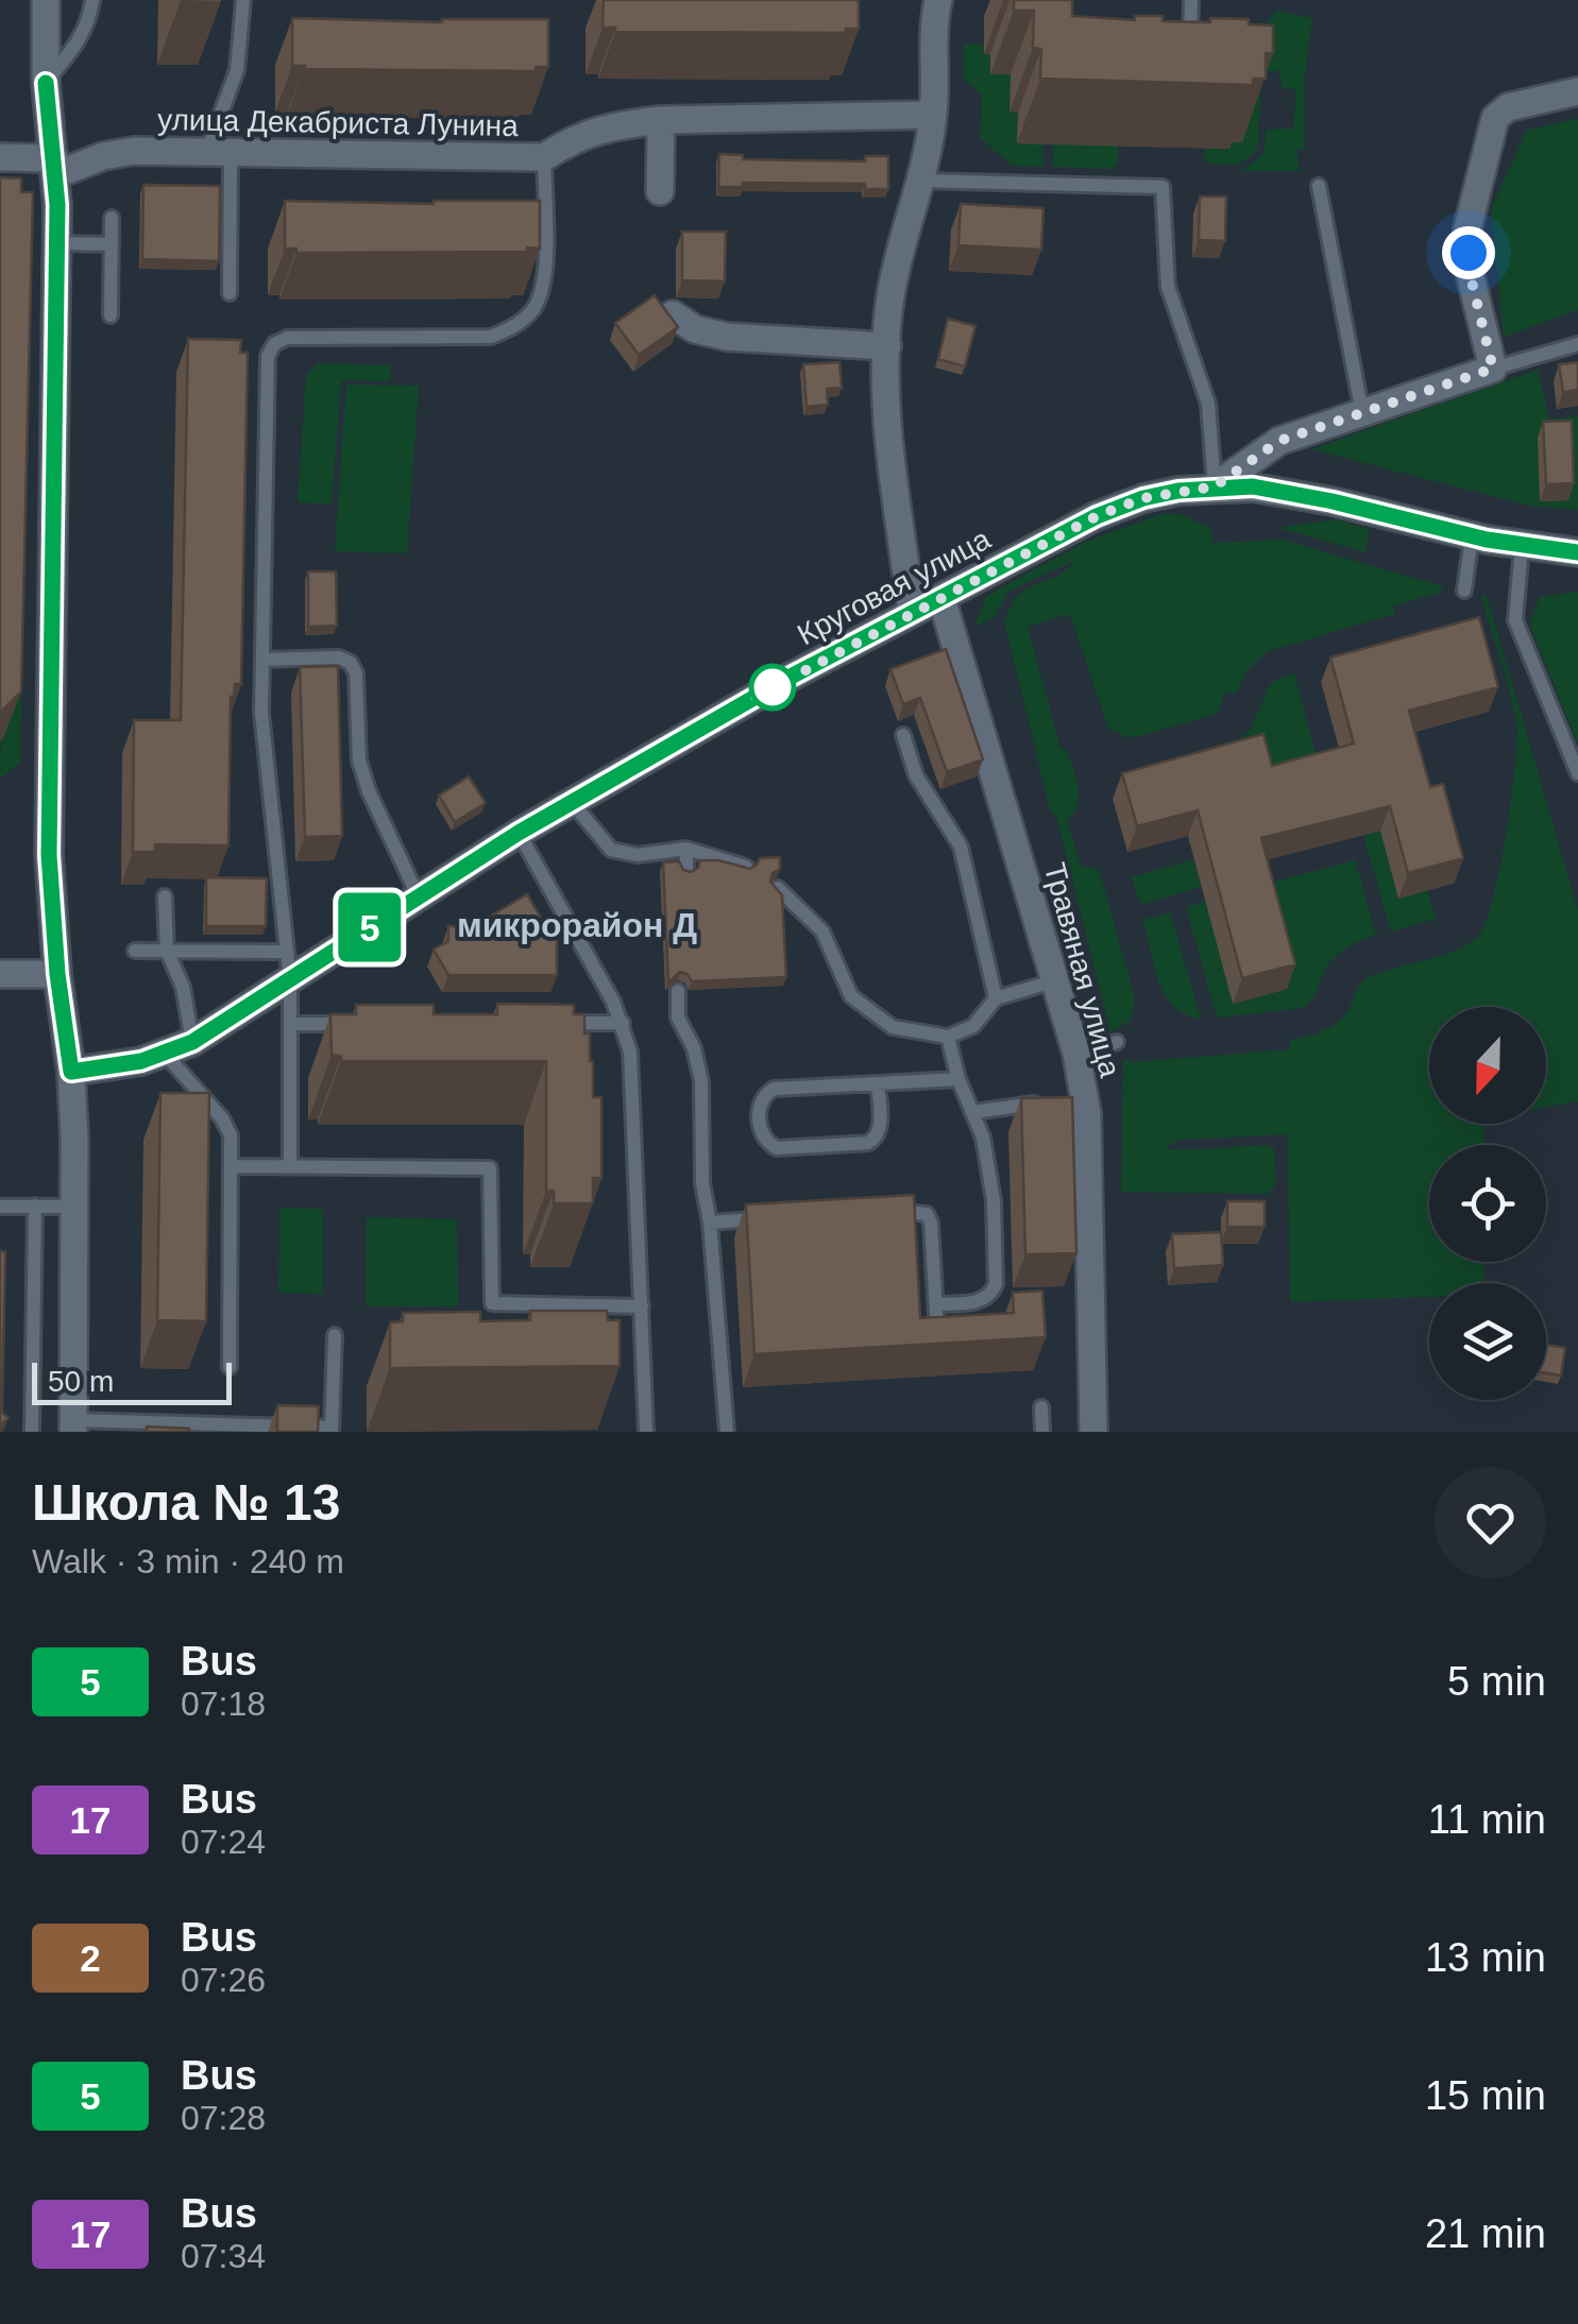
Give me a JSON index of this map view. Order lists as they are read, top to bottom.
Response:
{
  "streets": {
    "street": ["улица Декабриста Лунина", "Круговая улица", "Травяная улица"]
  },
  "crossings": [
    ["Круговая улица", "Травяная улица"]
  ],
  "districts": ["микрорайон Д"],
  "lines": ["bus line 5"],
  "scale_bar": "50 m",
  "north": "bottom",
  "page": {
    "on_map": "5",
    "scale": "50 m",
    "heading": ["Школа № 13", "Walk · 3 min · 240 m"],
    "list": [
      {
        "mark": "5",
        "name": "Bus",
        "note": "07:18",
        "value": "5 min"
      },
      {
        "mark": "17",
        "name": "Bus",
        "note": "07:24",
        "value": "11 min"
      },
      {
        "mark": "2",
        "name": "Bus",
        "note": "07:26",
        "value": "13 min"
      },
      {
        "mark": "5",
        "name": "Bus",
        "note": "07:28",
        "value": "15 min"
      },
      {
        "mark": "17",
        "name": "Bus",
        "note": "07:34",
        "value": "21 min"
      }
    ]
  }
}
